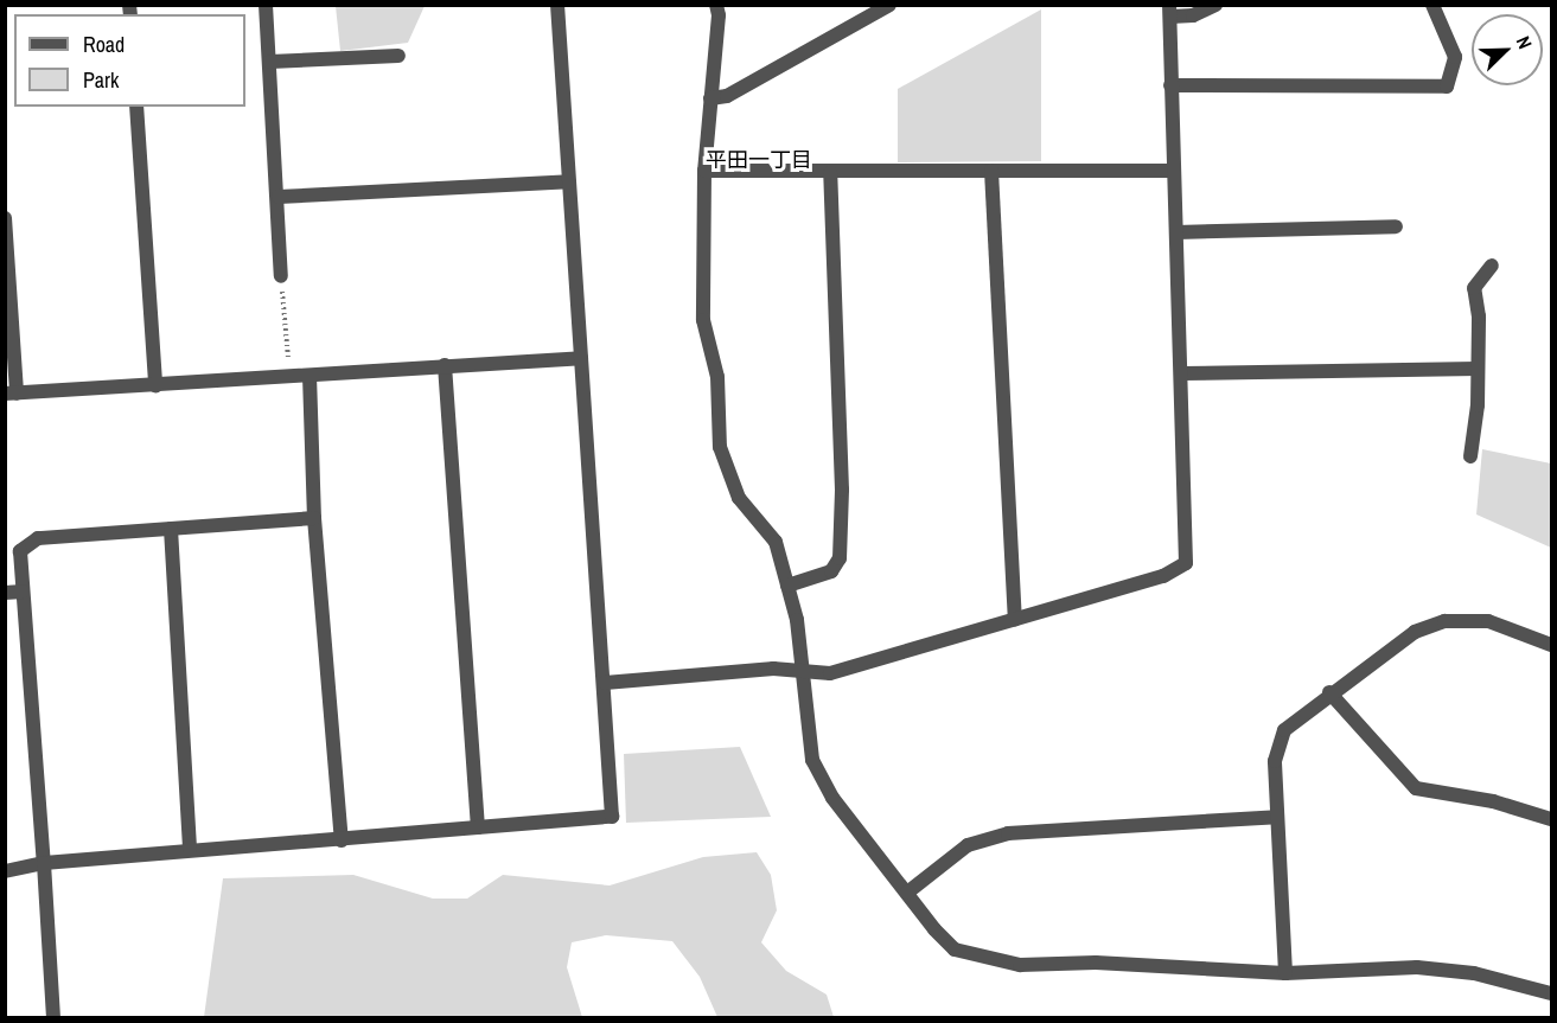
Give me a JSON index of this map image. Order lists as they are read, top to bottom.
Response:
{
  "districts": ["平田一丁目"],
  "legend": ["Road", "Park"],
  "north": "top right"
}
